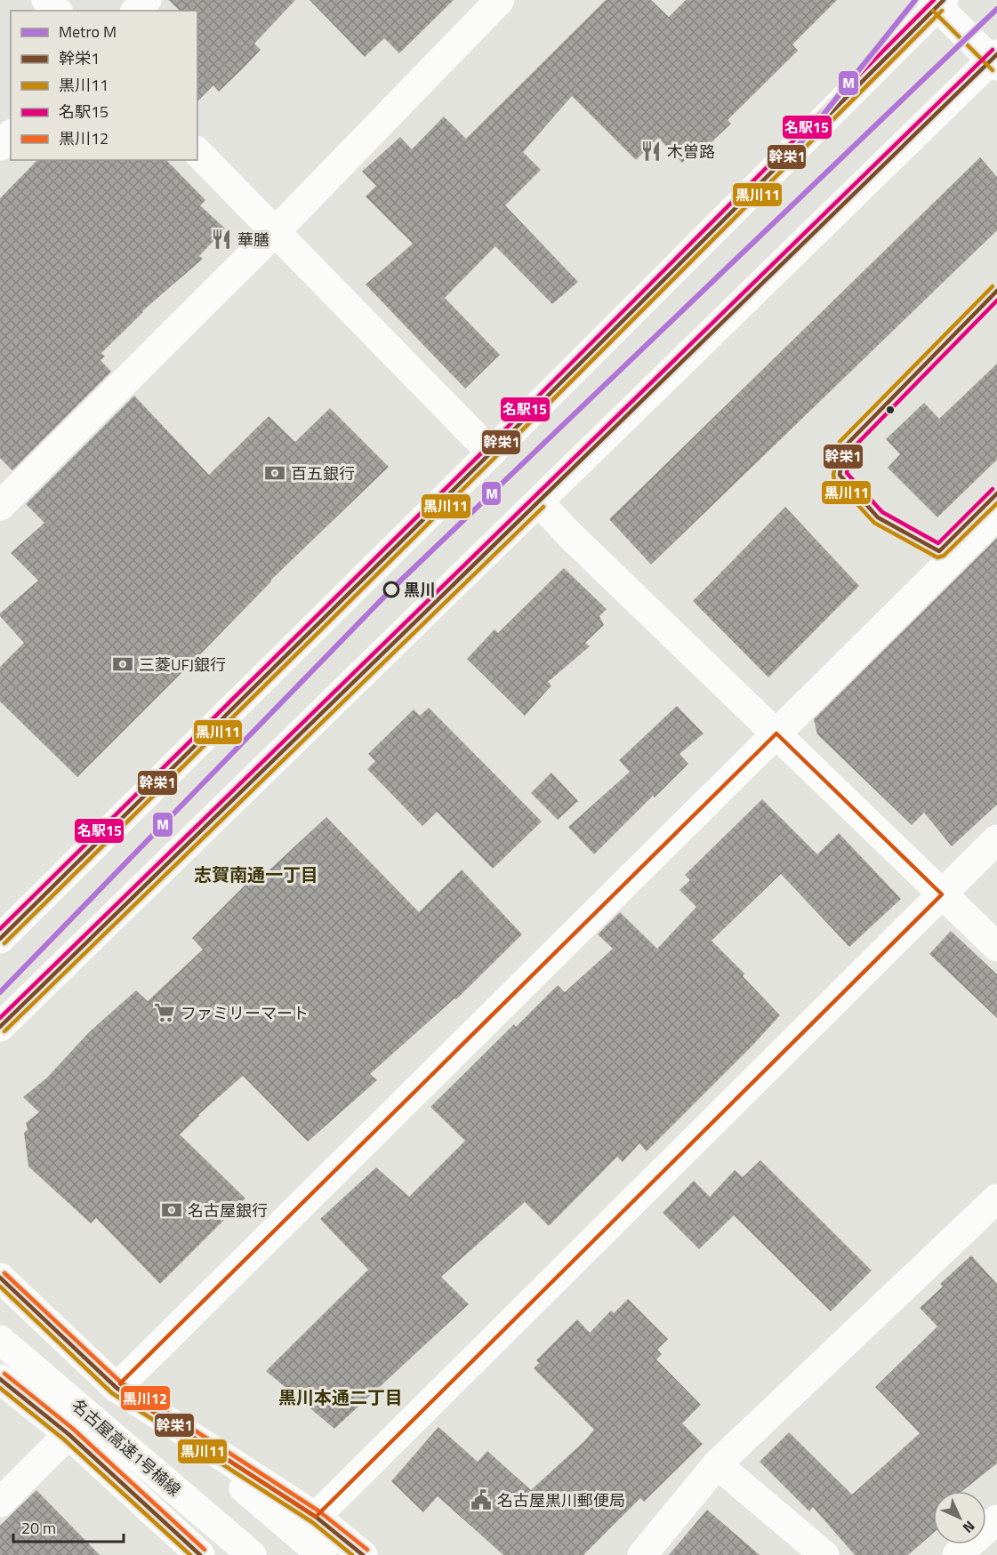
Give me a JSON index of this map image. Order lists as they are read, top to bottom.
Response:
{
  "streets": {
    "main road": ["名古屋高速1号楠線"]
  },
  "districts": ["志賀南通一丁目", "黒川本通二丁目"],
  "places": {
    "restaurant": ["木曽路", "華膳"],
    "bank": ["百五銀行", "三菱UFJ銀行", "名古屋銀行"],
    "other": ["黒川"],
    "supermarket": ["ファミリーマート"],
    "public building": ["名古屋黒川郵便局"]
  },
  "lines": [
    "metro line M",
    "transit line 幹栄1",
    "transit line 名駅15",
    "transit line 黒川11",
    "transit line 黒川12"
  ],
  "legend": [
    "Metro M",
    "幹栄1",
    "黒川11",
    "名駅15",
    "黒川12"
  ],
  "scale_bar": "20 m",
  "north": "bottom right"
}
